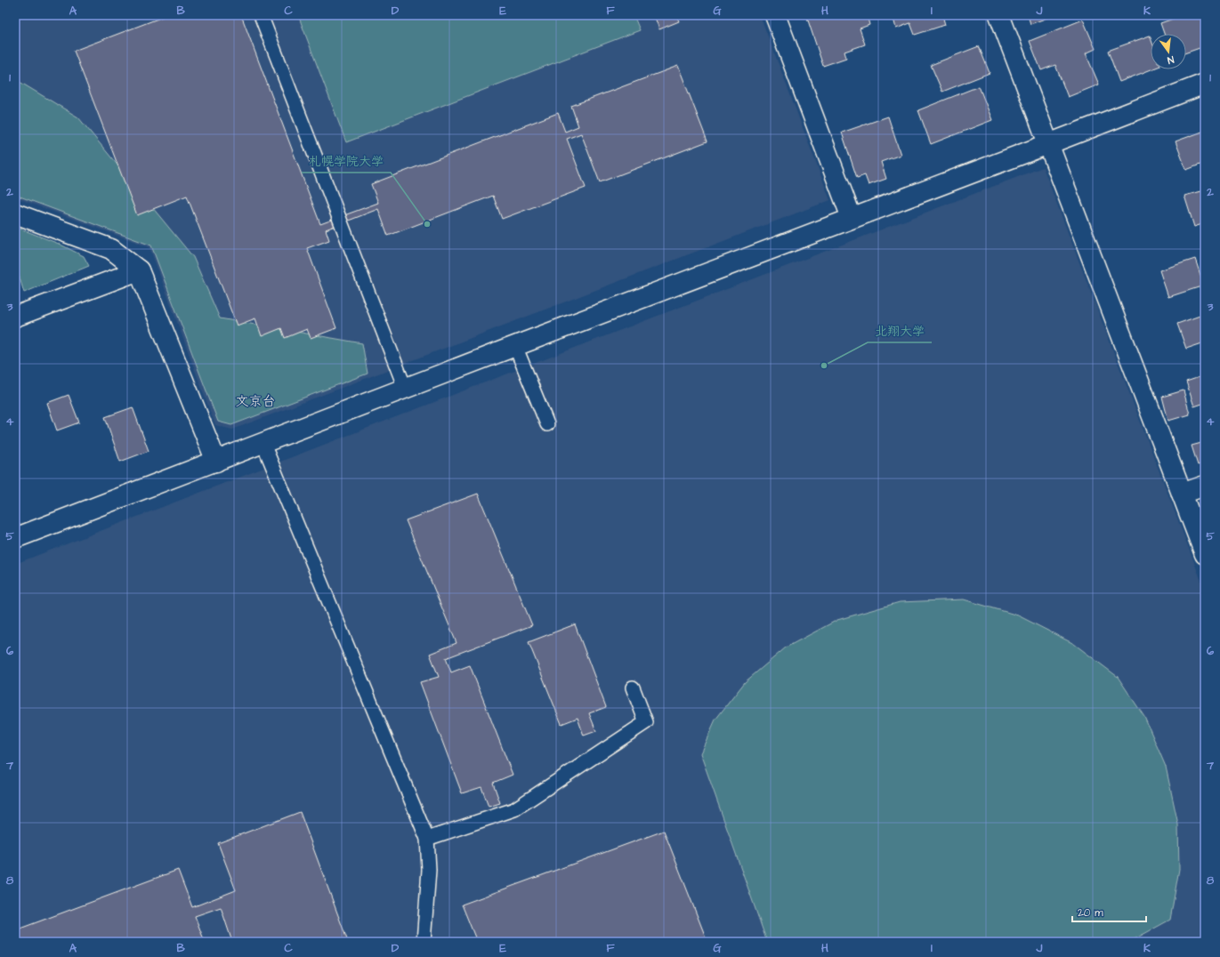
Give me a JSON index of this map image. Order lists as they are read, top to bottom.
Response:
{
  "districts": ["文京台"],
  "places": ["札幌学院大学", "北翔大学"],
  "scale_bar": "20 m",
  "north": "bottom",
  "grid": {
    "columns": [
      "A",
      "B",
      "C",
      "D",
      "E",
      "F",
      "G",
      "H",
      "I",
      "J",
      "K"
    ],
    "rows": [
      "1",
      "2",
      "3",
      "4",
      "5",
      "6",
      "7",
      "8"
    ]
  }
}
